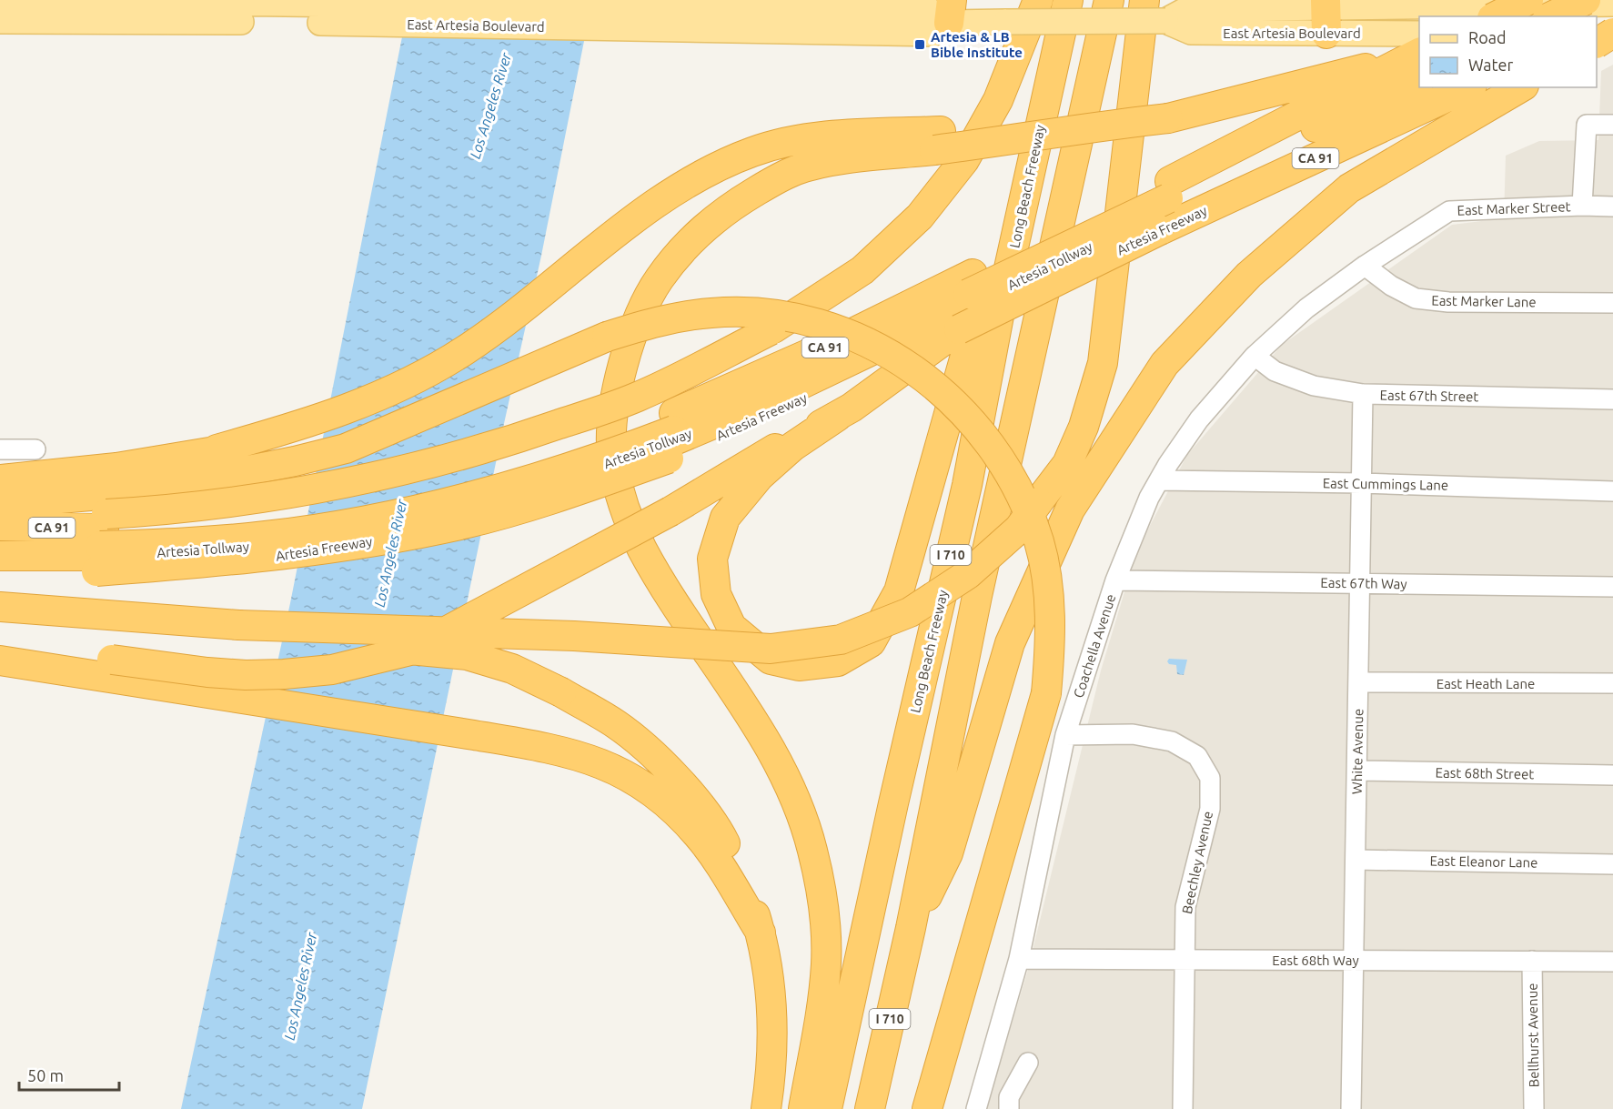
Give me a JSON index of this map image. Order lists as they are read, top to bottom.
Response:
{
  "streets": {
    "highway": [
      "CA 91",
      "Long Beach Freeway",
      "Artesia Freeway",
      "I 710"
    ],
    "main road": ["East Artesia Boulevard"],
    "street": [
      "East Marker Street",
      "East Marker Lane",
      "East 67th Street",
      "East Cummings Lane",
      "East 67th Way",
      "Coachella Avenue",
      "East Heath Lane",
      "White Avenue",
      "East 68th Street",
      "East Eleanor Lane",
      "Beechley Avenue",
      "East 68th Way",
      "Bellhurst Avenue"
    ]
  },
  "crossings": [
    ["East Artesia Boulevard", "Artesia Freeway"],
    ["East Marker Street", "East Marker Lane"],
    ["East Marker Street", "Coachella Avenue"],
    ["East Marker Lane", "Coachella Avenue"],
    ["East 67th Street", "Coachella Avenue"],
    ["East 67th Street", "White Avenue"],
    ["East Cummings Lane", "Coachella Avenue"],
    ["East Cummings Lane", "White Avenue"],
    ["East 67th Way", "Coachella Avenue"],
    ["East 67th Way", "White Avenue"],
    ["Coachella Avenue", "Beechley Avenue"],
    ["Coachella Avenue", "East 68th Way"],
    ["East Heath Lane", "White Avenue"],
    ["White Avenue", "East 68th Street"],
    ["White Avenue", "East Eleanor Lane"],
    ["White Avenue", "East 68th Way"],
    ["Beechley Avenue", "East 68th Way"],
    ["East 68th Way", "Bellhurst Avenue"]
  ],
  "water": ["Los Angeles River"],
  "places": {
    "transit": ["Artesia & LB Bible Institute"]
  },
  "legend": ["Road", "Water"],
  "scale_bar": "50 m"
}
